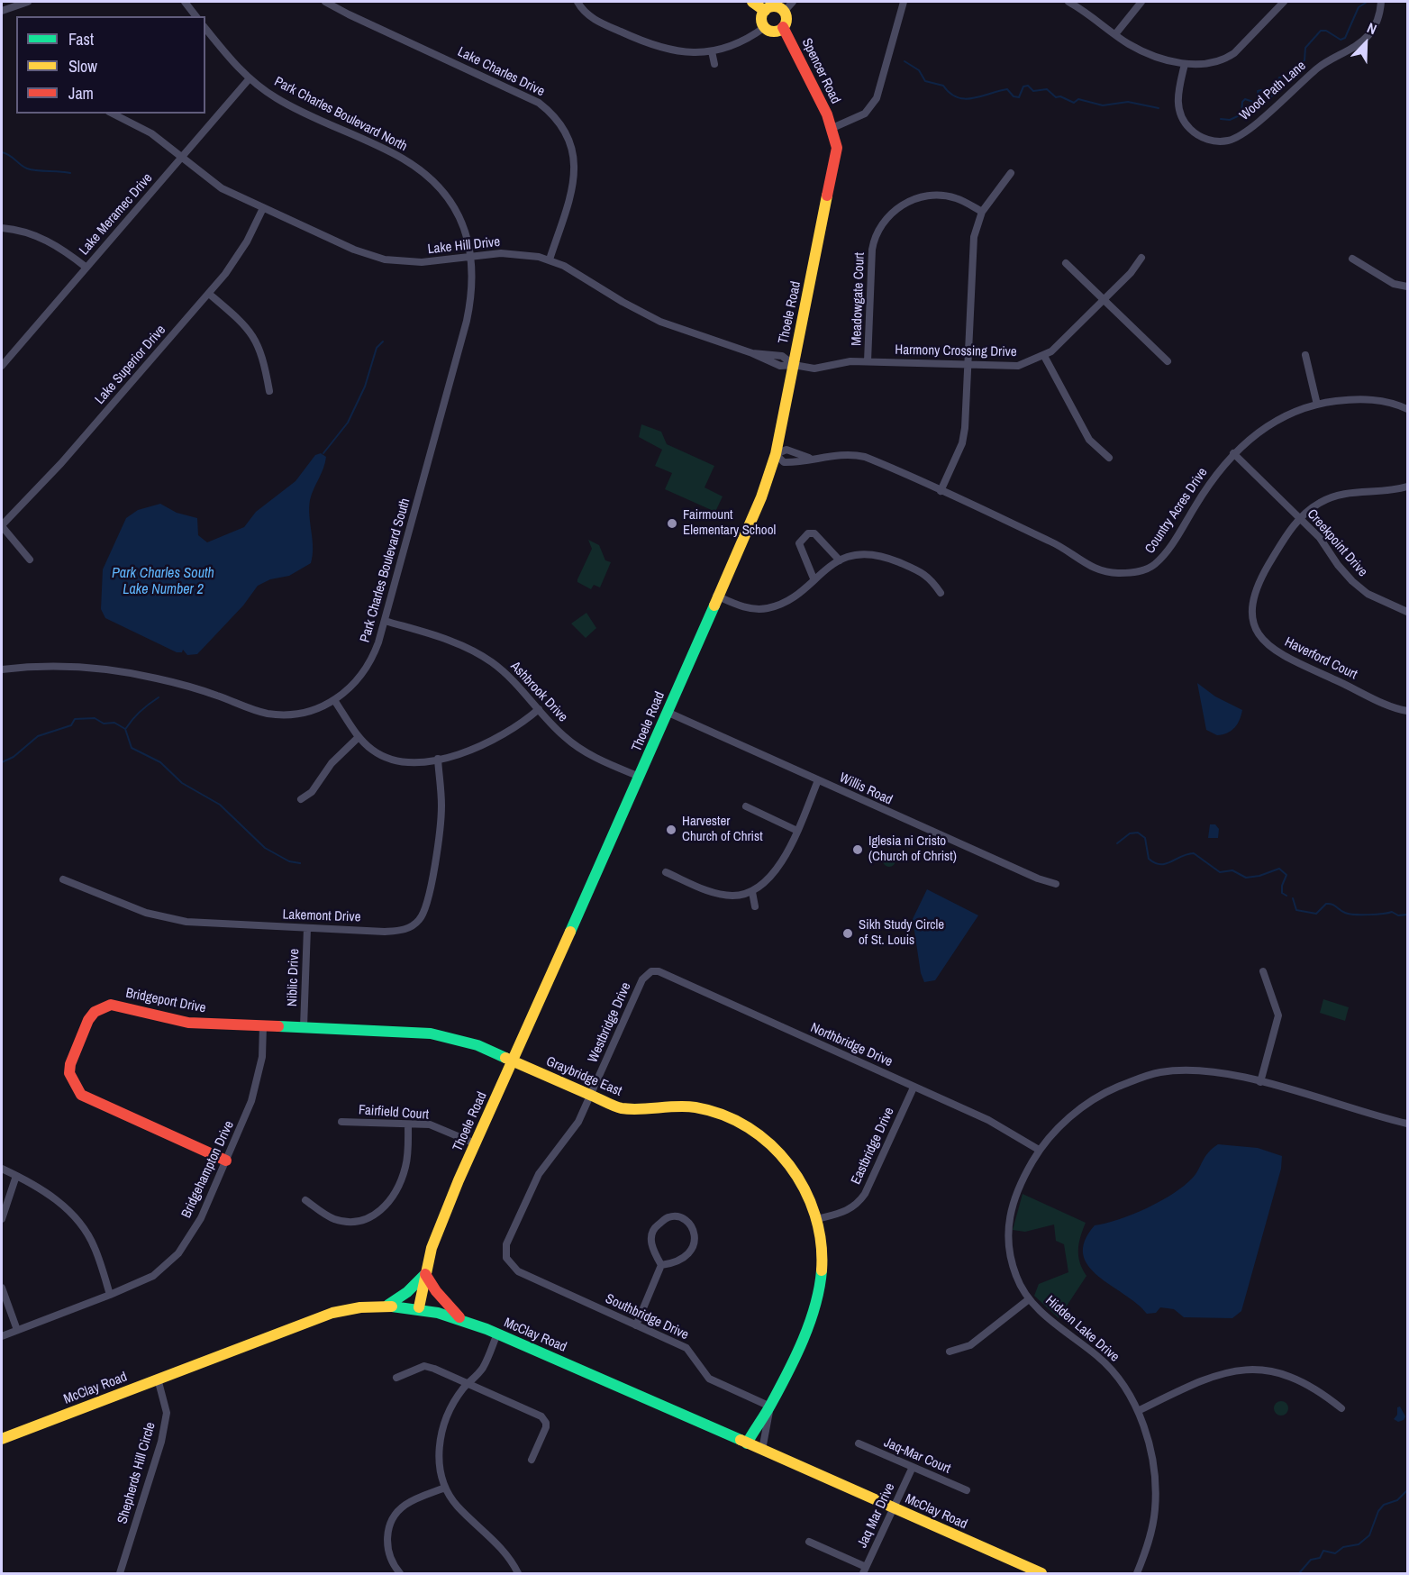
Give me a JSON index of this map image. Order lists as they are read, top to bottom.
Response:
{
  "streets": {
    "main road": [
      "Spencer Road",
      "Thoele Road",
      "Bridgeport Drive",
      "Graybridge East",
      "McClay Road"
    ],
    "street": [
      "Lake Charles Drive",
      "Wood Path Lane",
      "Park Charles Boulevard North",
      "Lake Meramec Drive",
      "Lake Hill Drive",
      "Meadowgate Court",
      "Harmony Crossing Drive",
      "Lake Superior Drive",
      "Country Acres Drive",
      "Creekpoint Drive",
      "Park Charles Boulevard South",
      "Haverford Court",
      "Ashbrook Drive",
      "Willis Road",
      "Lakemont Drive",
      "Niblic Drive",
      "Westbridge Drive",
      "Northbridge Drive",
      "Fairfield Court",
      "Eastbridge Drive",
      "Bridgehampton Drive",
      "Southbridge Drive",
      "Hidden Lake Drive",
      "Jaq-Mar Court",
      "Shepherds Hill Circle",
      "Jaq Mar Drive"
    ]
  },
  "crossings": [
    ["Spencer Road", "Thoele Road"],
    ["Lake Charles Drive", "Lake Hill Drive"],
    ["Park Charles Boulevard North", "Lake Meramec Drive"],
    ["Park Charles Boulevard North", "Lake Hill Drive"],
    ["Park Charles Boulevard North", "Park Charles Boulevard South"],
    ["Lake Meramec Drive", "Lake Hill Drive"],
    ["Lake Hill Drive", "Thoele Road"],
    ["Lake Hill Drive", "Harmony Crossing Drive"],
    ["Lake Hill Drive", "Lake Superior Drive"],
    ["Lake Hill Drive", "Park Charles Boulevard South"],
    ["Meadowgate Court", "Harmony Crossing Drive"],
    ["Thoele Road", "Harmony Crossing Drive"],
    ["Thoele Road", "Country Acres Drive"],
    ["Thoele Road", "Ashbrook Drive"],
    ["Thoele Road", "Willis Road"],
    ["Thoele Road", "Bridgeport Drive"],
    ["Thoele Road", "Graybridge East"],
    ["Thoele Road", "Fairfield Court"],
    ["Thoele Road", "McClay Road"],
    ["Country Acres Drive", "Creekpoint Drive"],
    ["Creekpoint Drive", "Haverford Court"],
    ["Park Charles Boulevard South", "Ashbrook Drive"],
    ["Lakemont Drive", "Niblic Drive"],
    ["Niblic Drive", "Bridgeport Drive"],
    ["Bridgeport Drive", "Graybridge East"],
    ["Bridgeport Drive", "Bridgehampton Drive"],
    ["Westbridge Drive", "Northbridge Drive"],
    ["Westbridge Drive", "Graybridge East"],
    ["Westbridge Drive", "Southbridge Drive"],
    ["Northbridge Drive", "Eastbridge Drive"],
    ["Northbridge Drive", "Hidden Lake Drive"],
    ["Graybridge East", "Eastbridge Drive"],
    ["Graybridge East", "Southbridge Drive"],
    ["Graybridge East", "McClay Road"],
    ["McClay Road", "Shepherds Hill Circle"],
    ["McClay Road", "Jaq Mar Drive"],
    ["Jaq-Mar Court", "Jaq Mar Drive"]
  ],
  "water": ["Park Charles South Lake Number 2"],
  "places": [
    "Fairmount Elementary School",
    "Harvester Church of Christ",
    "Iglesia ni Cristo (Church of Christ)",
    "Sikh Study Circle of St. Louis"
  ],
  "legend": ["Fast", "Slow", "Jam"],
  "north": "top right"
}
